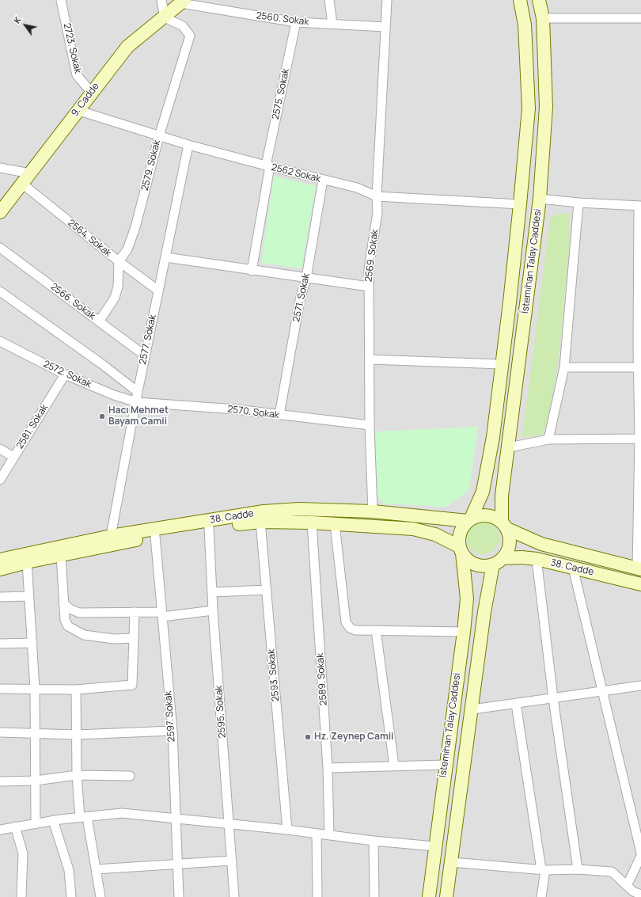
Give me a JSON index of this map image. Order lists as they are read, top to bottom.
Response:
{
  "streets": {
    "street": [
      "2560. Sokak",
      "2723. Sokak",
      "2575. Sokak",
      "9. Cadde",
      "2579. Sokak",
      "2562 Sokak",
      "2564. Sokak",
      "2569. Sokak",
      "İstemihan Talay Caddesi",
      "2571. Sokak",
      "2566. Sokak",
      "2577. Sokak",
      "2572. Sokak",
      "2570. Sokak",
      "2581. Sokak",
      "38. Cadde",
      "2593. Sokak",
      "2589. Sokak",
      "2595. Sokak",
      "2597. Sokak"
    ]
  },
  "crossings": [
    ["2560. Sokak", "2575. Sokak"],
    ["2560. Sokak", "9. Cadde"],
    ["2560. Sokak", "2569. Sokak"],
    ["2723. Sokak", "9. Cadde"],
    ["2575. Sokak", "2562 Sokak"],
    ["9. Cadde", "2579. Sokak"],
    ["9. Cadde", "2562 Sokak"],
    ["9. Cadde", "2564. Sokak"],
    ["2579. Sokak", "2562 Sokak"],
    ["2579. Sokak", "2564. Sokak"],
    ["2562 Sokak", "2569. Sokak"],
    ["2562 Sokak", "İstemihan Talay Caddesi"],
    ["2562 Sokak", "2571. Sokak"],
    ["2562 Sokak", "2577. Sokak"],
    ["2564. Sokak", "2577. Sokak"],
    ["2569. Sokak", "2570. Sokak"],
    ["2569. Sokak", "38. Cadde"],
    ["İstemihan Talay Caddesi", "38. Cadde"],
    ["2571. Sokak", "2570. Sokak"],
    ["2566. Sokak", "2577. Sokak"],
    ["2577. Sokak", "2572. Sokak"],
    ["2577. Sokak", "2570. Sokak"],
    ["2577. Sokak", "38. Cadde"],
    ["2572. Sokak", "2570. Sokak"],
    ["2572. Sokak", "2581. Sokak"],
    ["38. Cadde", "2593. Sokak"],
    ["38. Cadde", "2589. Sokak"],
    ["38. Cadde", "2595. Sokak"],
    ["38. Cadde", "2597. Sokak"]
  ],
  "places": ["Hacı Mehmet Bayam Camii", "Hz. Zeynep Camii"],
  "north": "top left"
}
